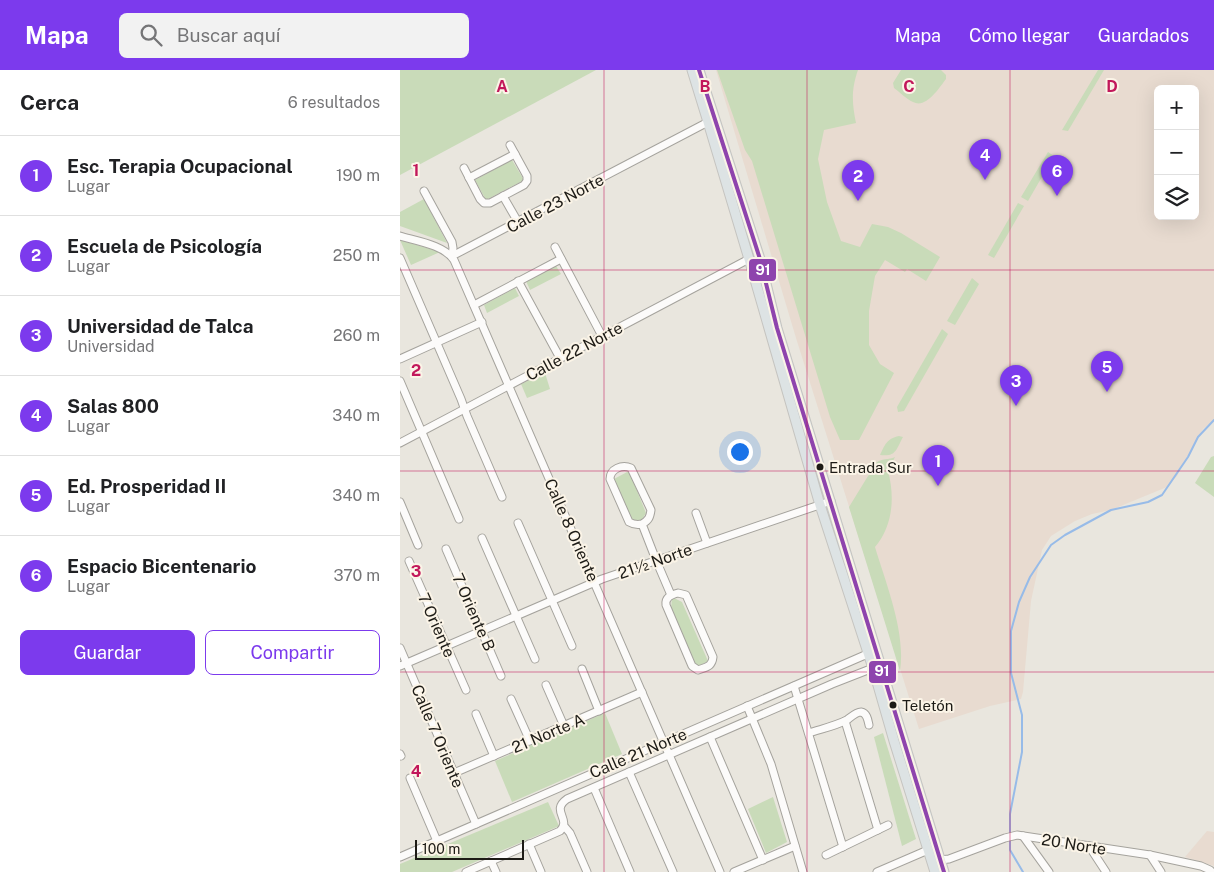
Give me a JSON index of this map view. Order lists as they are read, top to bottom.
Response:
{
  "streets": {
    "street": [
      "Calle 23 Norte",
      "Calle 22 Norte",
      "Calle 8 Oriente",
      "21½ Norte",
      "7 Oriente B",
      "7 Oriente",
      "21 Norte A",
      "Calle 7 Oriente",
      "Calle 21 Norte",
      "20 Norte"
    ]
  },
  "crossings": [
    ["Calle 23 Norte", "Calle 8 Oriente"],
    ["Calle 22 Norte", "Calle 8 Oriente"],
    ["Calle 8 Oriente", "21½ Norte"],
    ["Calle 8 Oriente", "21 Norte A"],
    ["Calle 8 Oriente", "Calle 21 Norte"],
    ["21½ Norte", "7 Oriente B"],
    ["21½ Norte", "7 Oriente"],
    ["21½ Norte", "Calle 7 Oriente"],
    ["21 Norte A", "Calle 7 Oriente"],
    ["Calle 7 Oriente", "Calle 21 Norte"]
  ],
  "places": ["Entrada Sur", "Teletón"],
  "lines": ["transit line 91"],
  "scale_bar": "100 m",
  "page": {
    "header": "Mapa",
    "search": "Buscar aquí",
    "nav": ["Mapa", "Cómo llegar", "Guardados"],
    "heading": ["Cerca", "6 resultados"],
    "map_buttons": ["+", "−"],
    "list": [
      {
        "mark": "1",
        "name": "Esc. Terapia Ocupacional",
        "note": "Lugar",
        "value": "190 m"
      },
      {
        "mark": "2",
        "name": "Escuela de Psicología",
        "note": "Lugar",
        "value": "250 m"
      },
      {
        "mark": "3",
        "name": "Universidad de Talca",
        "note": "Universidad",
        "value": "260 m"
      },
      {
        "mark": "4",
        "name": "Salas 800",
        "note": "Lugar",
        "value": "340 m"
      },
      {
        "mark": "5",
        "name": "Ed. Prosperidad II",
        "note": "Lugar",
        "value": "340 m"
      },
      {
        "mark": "6",
        "name": "Espacio Bicentenario",
        "note": "Lugar",
        "value": "370 m"
      }
    ],
    "pins": [
      "4",
      "6",
      "2",
      "5",
      "3",
      "1"
    ],
    "buttons": ["Guardar", "Compartir"],
    "scale": "100 m"
  },
  "grid": {
    "columns": [
      "A",
      "B",
      "C",
      "D"
    ],
    "rows": [
      "1",
      "2",
      "3",
      "4"
    ]
  }
}
